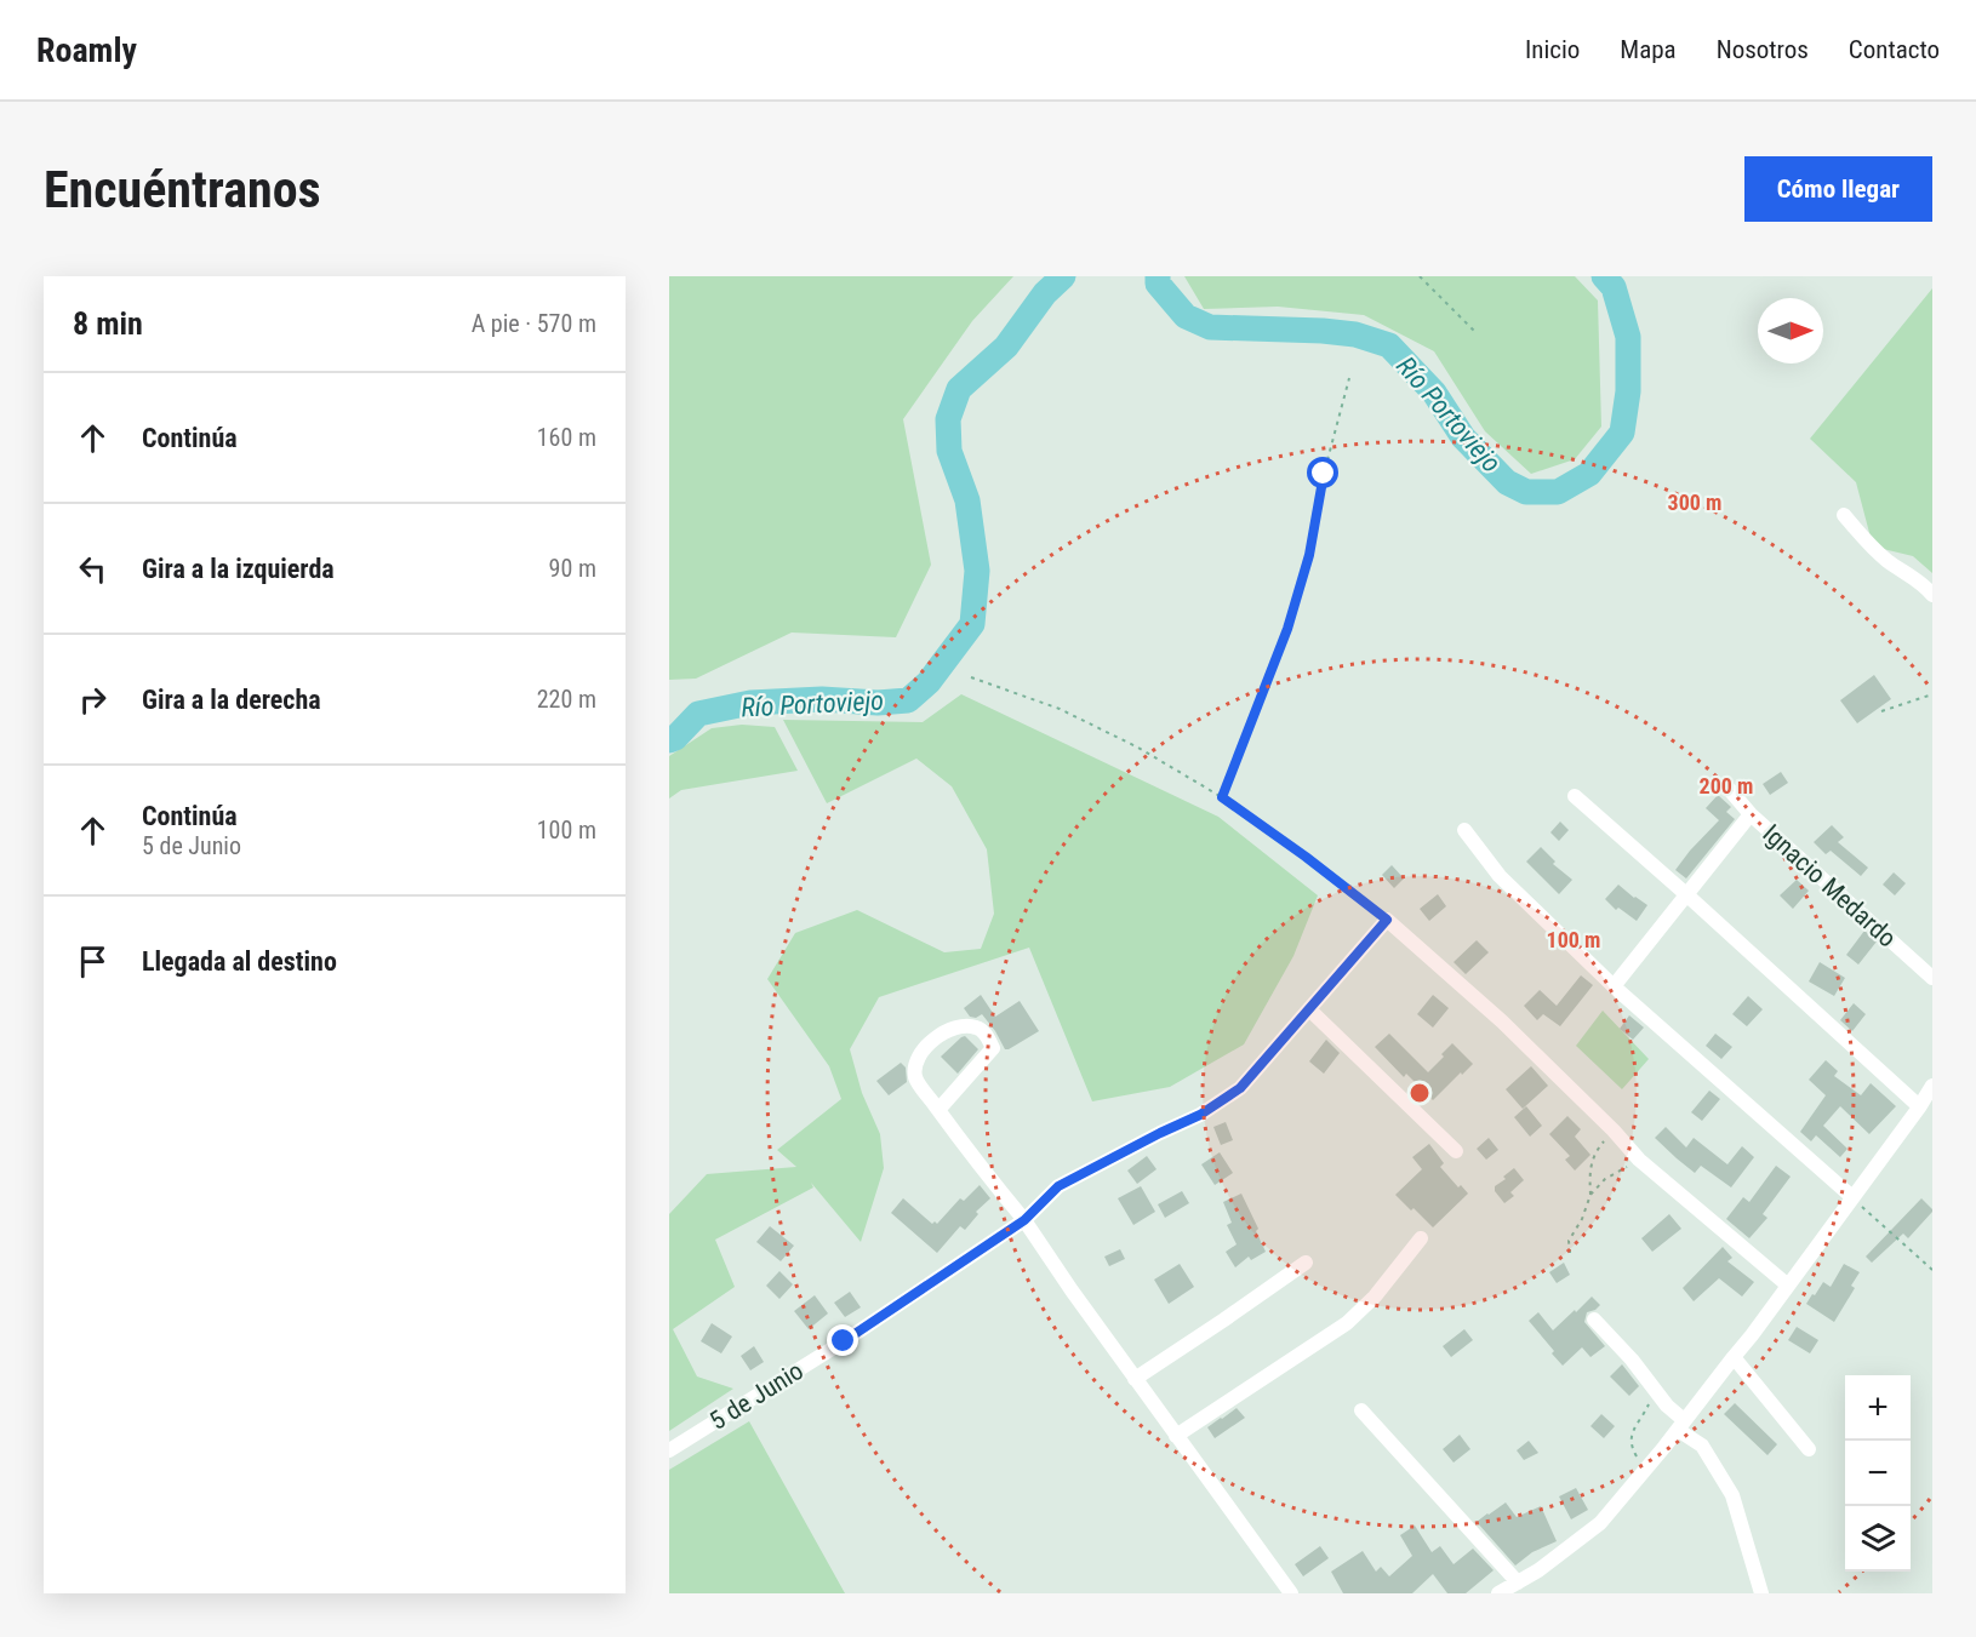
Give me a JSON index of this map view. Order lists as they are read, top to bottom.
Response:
{
  "streets": {
    "street": ["Ignacio Medardo", "5 de Junio"]
  },
  "water": ["Río Portoviejo"],
  "north": "right",
  "page": {
    "header": "Roamly",
    "nav": [
      "Inicio",
      "Mapa",
      "Nosotros",
      "Contacto"
    ],
    "buttons": "Cómo llegar",
    "title": "Encuéntranos",
    "heading": ["8 min", "A pie · 570 m"],
    "list": [
      ["Continúa", "160 m"],
      ["Gira a la izquierda", "90 m"],
      ["Gira a la derecha", "220 m"],
      ["Continúa", "5 de Junio", "100 m"],
      "Llegada al destino"
    ],
    "map_buttons": ["+", "−"]
  },
  "rings": ["300 m", "200 m", "100 m"]
}
